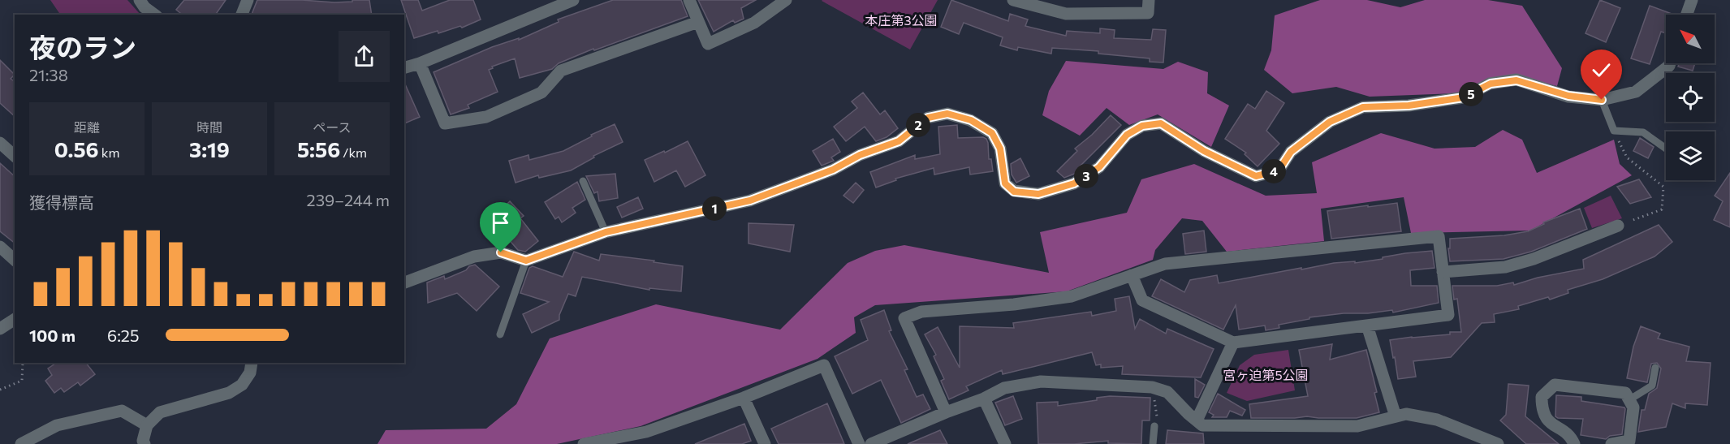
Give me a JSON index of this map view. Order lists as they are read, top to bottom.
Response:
{
  "parks": ["本庄第3公園", "宮ヶ迫第5公園"],
  "north": "top left",
  "page": {
    "heading": ["夜のラン", "21:38"],
    "pins": [
      "5",
      "2",
      "4",
      "3",
      "1"
    ],
    "stats": [
      ["距離", "0.56 km"],
      ["時間", "3:19"],
      ["ペース", "5:56 /km"]
    ],
    "chart": ["獲得標高", "239–244 m"],
    "list": [
      {
        "name": "100 m",
        "note": "6:25"
      }
    ]
  }
}
